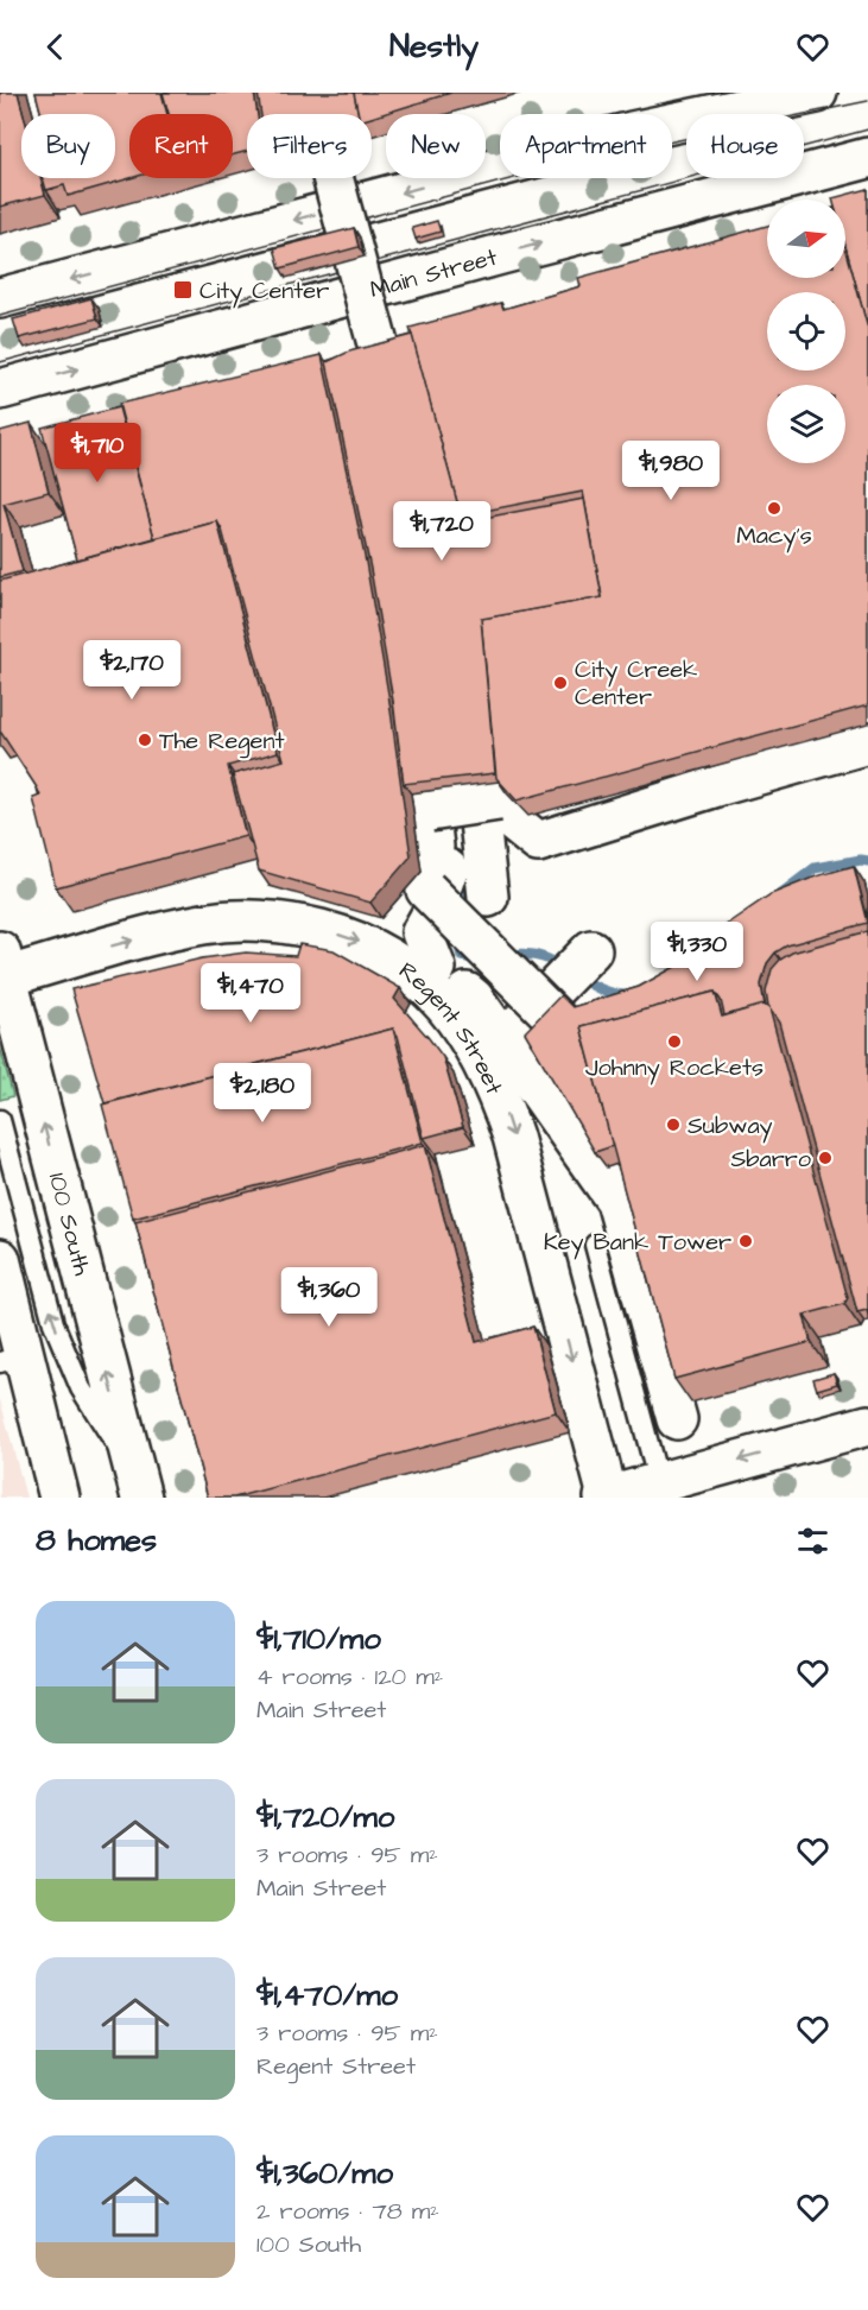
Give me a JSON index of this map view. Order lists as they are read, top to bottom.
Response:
{
  "streets": {
    "street": ["Main Street", "Regent Street", "100 South"]
  },
  "crossings": [
    ["Regent Street", "100 South"]
  ],
  "one_way": ["Regent Street"],
  "places": {
    "transit": ["City Center"],
    "other": [
      "Macy's",
      "City Creek Center",
      "The Regent",
      "Johnny Rockets",
      "Subway",
      "Sbarro",
      "Key Bank Tower"
    ]
  },
  "north": "right",
  "page": {
    "header": "Nestly",
    "chip": [
      "Buy",
      "Rent",
      "Filters",
      "New",
      "Apartment",
      "House"
    ],
    "price": [
      "$1,710",
      "$1,980",
      "$1,720",
      "$2,170",
      "$1,330",
      "$1,470",
      "$2,180",
      "$1,360"
    ],
    "heading": "8 homes",
    "list": [
      {
        "name": "$1,710/mo",
        "note": "4 rooms · 120 m² · Main Street"
      },
      {
        "name": "$1,720/mo",
        "note": "3 rooms · 95 m² · Main Street"
      },
      {
        "name": "$1,470/mo",
        "note": "3 rooms · 95 m² · Regent Street"
      },
      {
        "name": "$1,360/mo",
        "note": "2 rooms · 78 m² · 100 South"
      }
    ]
  }
}
